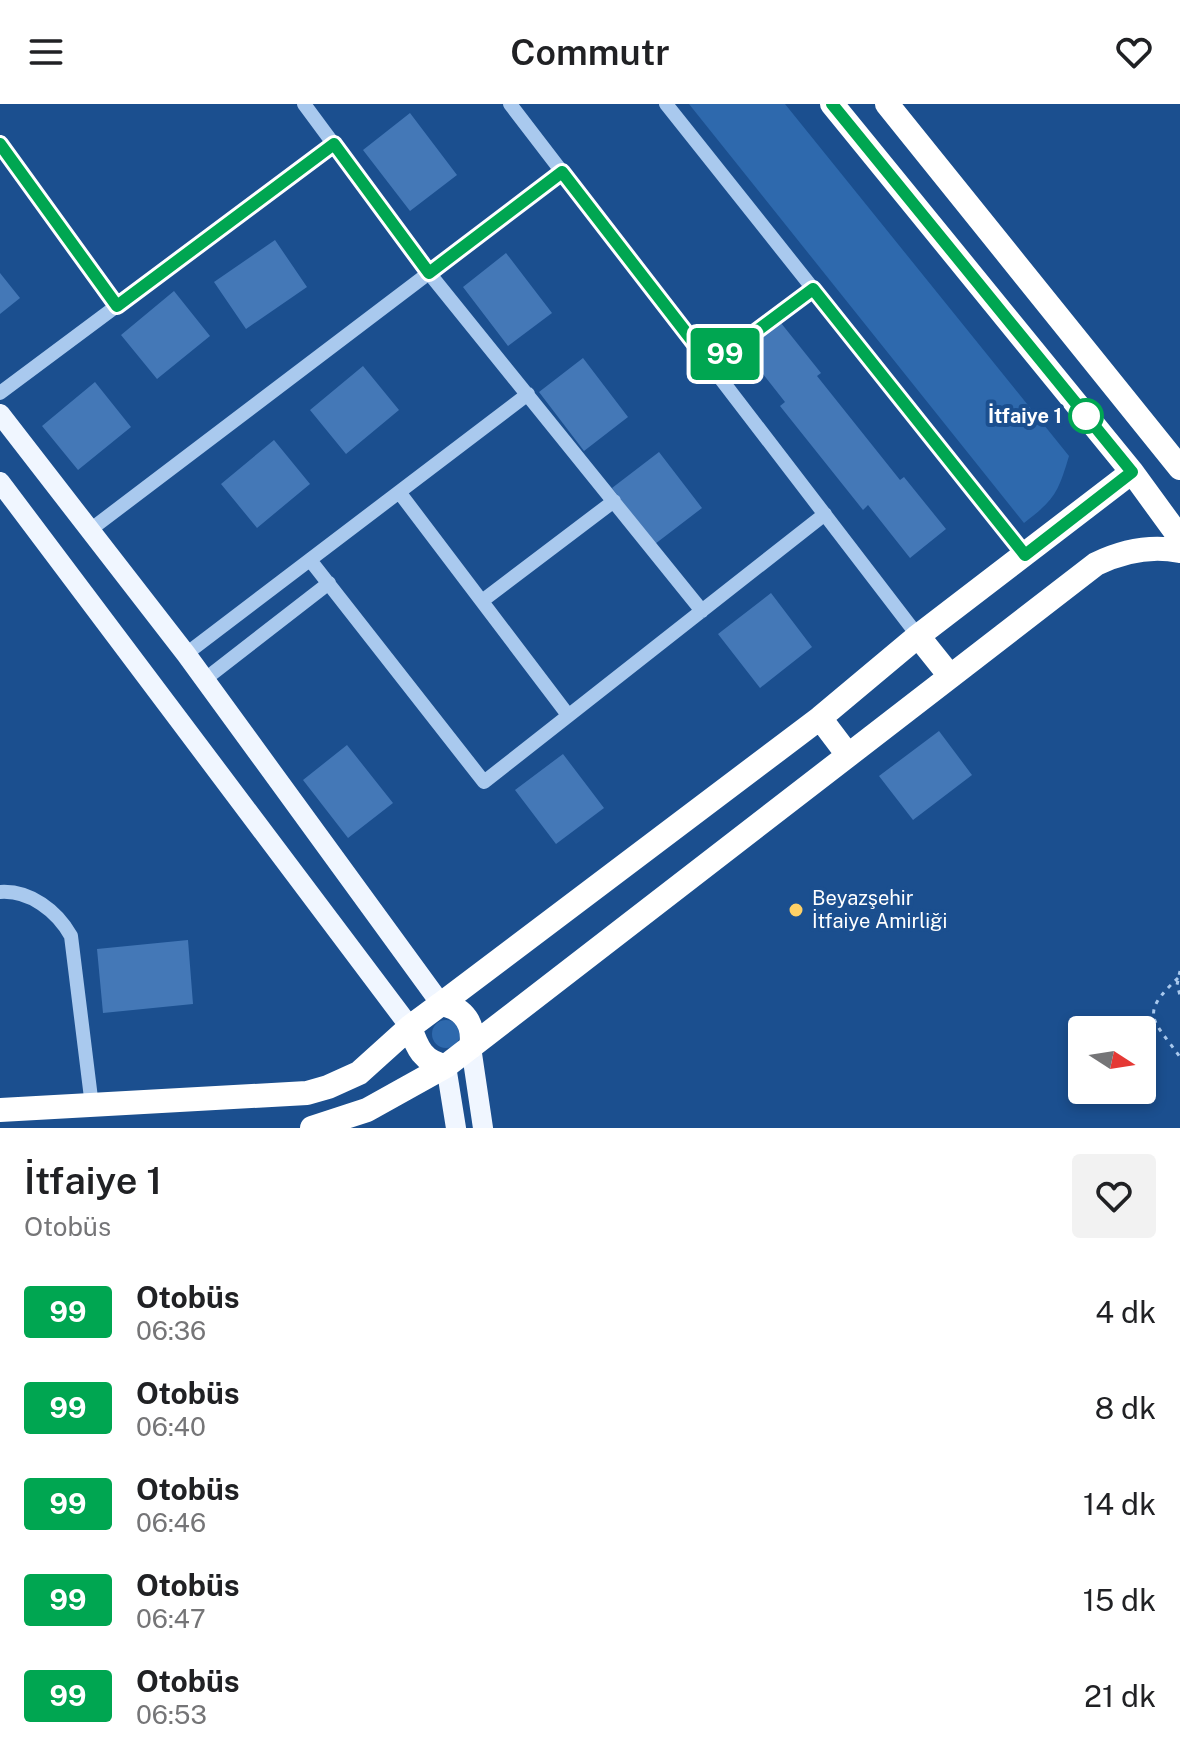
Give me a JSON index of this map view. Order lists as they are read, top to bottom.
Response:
{
  "places": ["İtfaiye 1", "Beyazşehir İtfaiye Amirliği"],
  "lines": ["bus line 99"],
  "north": "right",
  "page": {
    "header": "Commutr",
    "on_map": "99",
    "heading": ["İtfaiye 1", "Otobüs"],
    "list": [
      {
        "mark": "99",
        "name": "Otobüs",
        "note": "06:36",
        "value": "4 dk"
      },
      {
        "mark": "99",
        "name": "Otobüs",
        "note": "06:40",
        "value": "8 dk"
      },
      {
        "mark": "99",
        "name": "Otobüs",
        "note": "06:46",
        "value": "14 dk"
      },
      {
        "mark": "99",
        "name": "Otobüs",
        "note": "06:47",
        "value": "15 dk"
      },
      {
        "mark": "99",
        "name": "Otobüs",
        "note": "06:53",
        "value": "21 dk"
      }
    ]
  }
}
